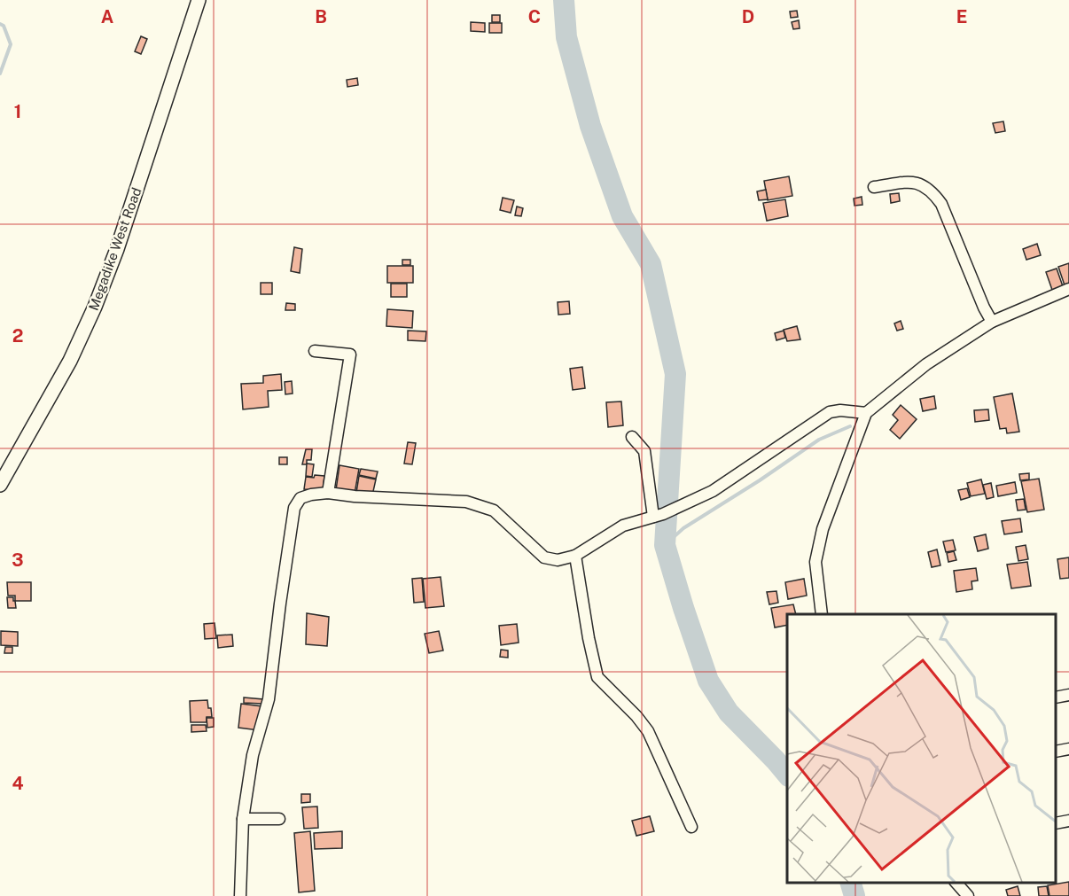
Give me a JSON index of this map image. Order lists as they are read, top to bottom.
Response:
{
  "streets": {
    "street": ["Megadike West Road"]
  },
  "grid": {
    "columns": [
      "A",
      "B",
      "C",
      "D",
      "E"
    ],
    "rows": [
      "1",
      "2",
      "3",
      "4"
    ]
  }
}
